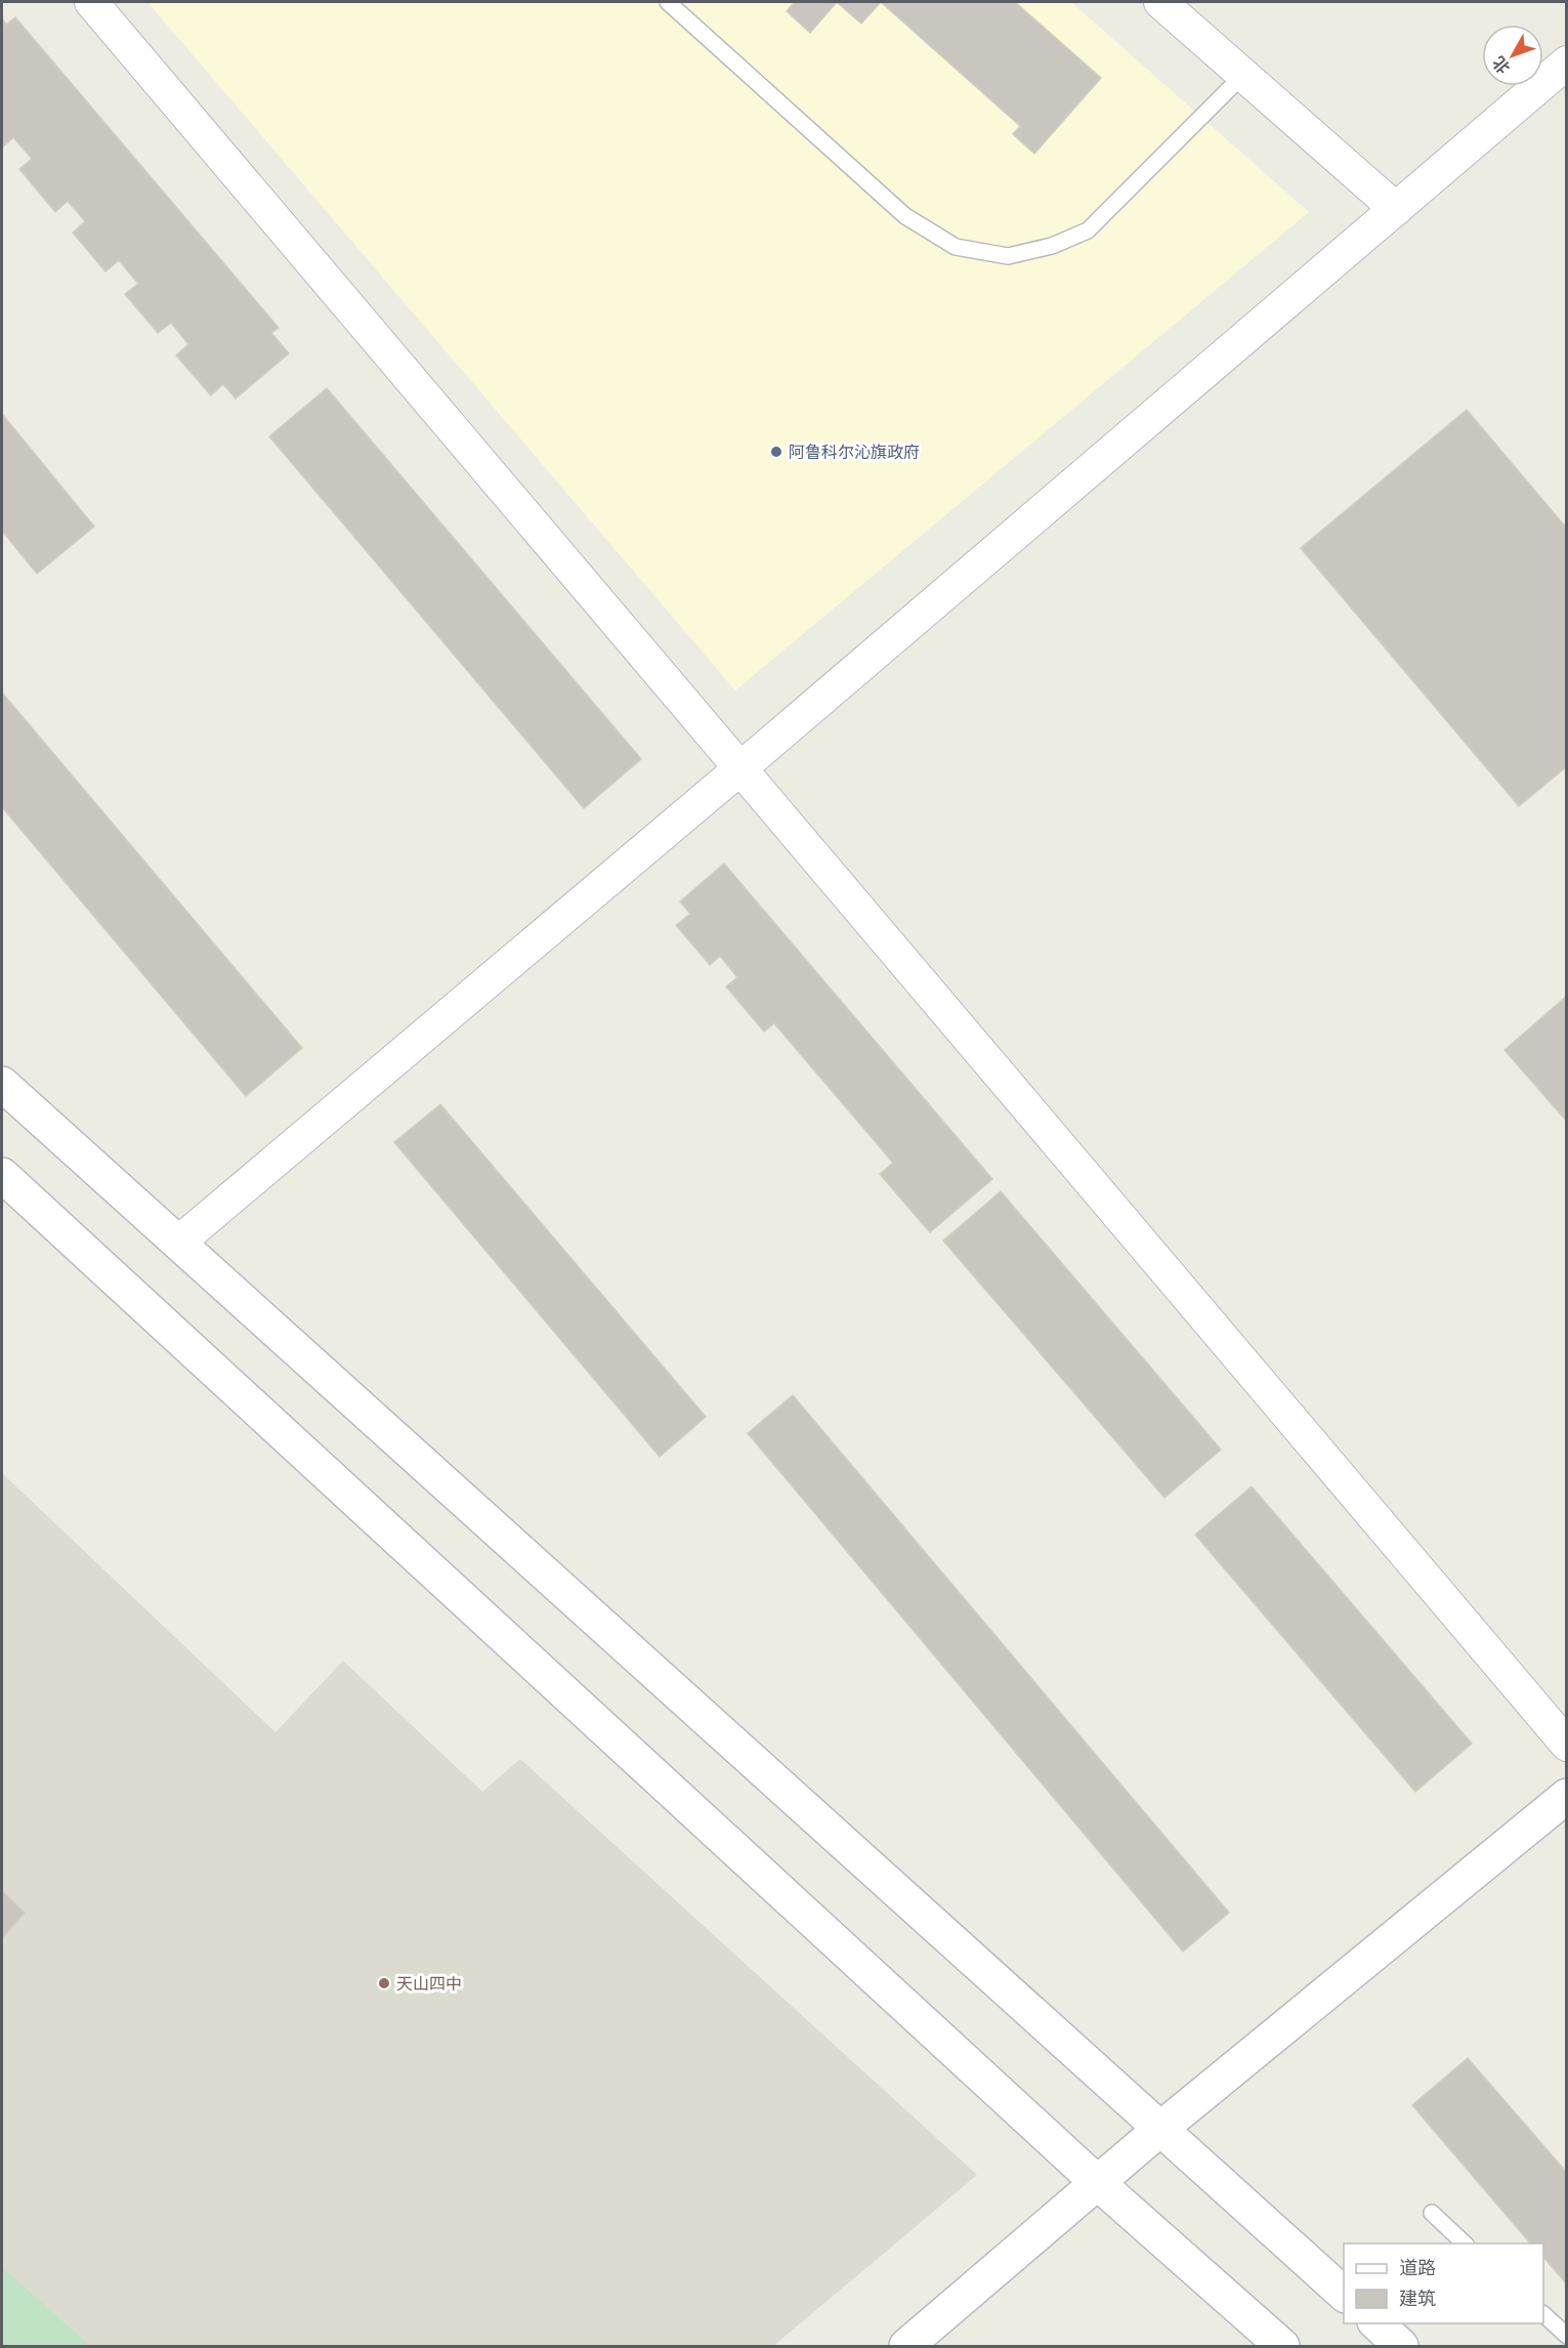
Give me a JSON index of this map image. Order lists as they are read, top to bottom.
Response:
{
  "places": ["阿鲁科尔沁旗政府", "天山四中"],
  "legend": ["道路", "建筑"],
  "north": "bottom left"
}
